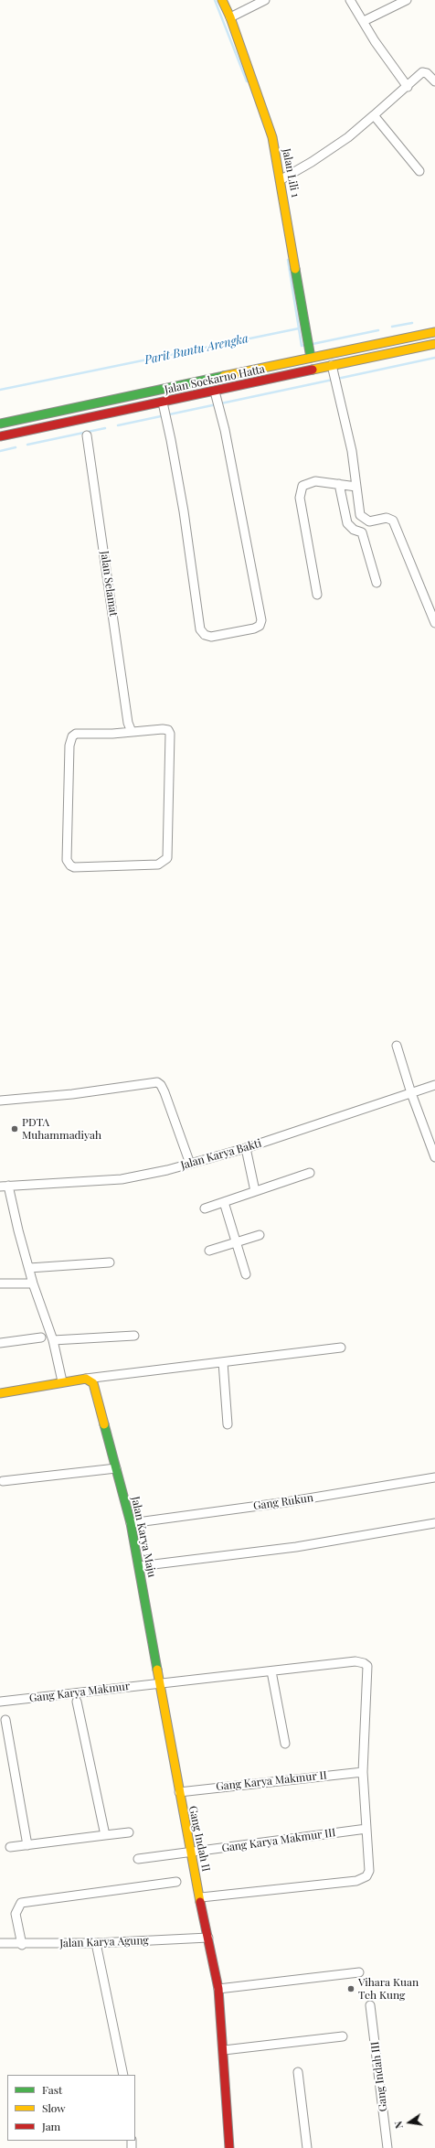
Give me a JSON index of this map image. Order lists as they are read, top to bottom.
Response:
{
  "streets": {
    "street": [
      "Jalan Lili 1",
      "Jalan Soekarno Hatta",
      "Jalan Selamat",
      "Jalan Karya Bakti",
      "Gang Rukun",
      "Jalan Karya Maju",
      "Gang Karya Makmur",
      "Gang Karya Makmur II",
      "Gang Indah II",
      "Gang Karya Makmur III",
      "Jalan Karya Agung",
      "Gang Indah III"
    ]
  },
  "crossings": [
    ["Jalan Lili 1", "Jalan Soekarno Hatta"],
    ["Gang Rukun", "Jalan Karya Maju"],
    ["Jalan Karya Maju", "Gang Karya Makmur"],
    ["Jalan Karya Maju", "Gang Indah II"],
    ["Gang Karya Makmur", "Gang Karya Makmur II"],
    ["Gang Karya Makmur II", "Gang Indah II"],
    ["Gang Indah II", "Gang Karya Makmur III"],
    ["Gang Indah II", "Jalan Karya Agung"]
  ],
  "water": ["Parit Buntu Arengka"],
  "places": ["PDTA Muhammadiyah", "Vihara Kuan Teh Kung"],
  "legend": ["Fast", "Slow", "Jam"],
  "north": "left"
}
